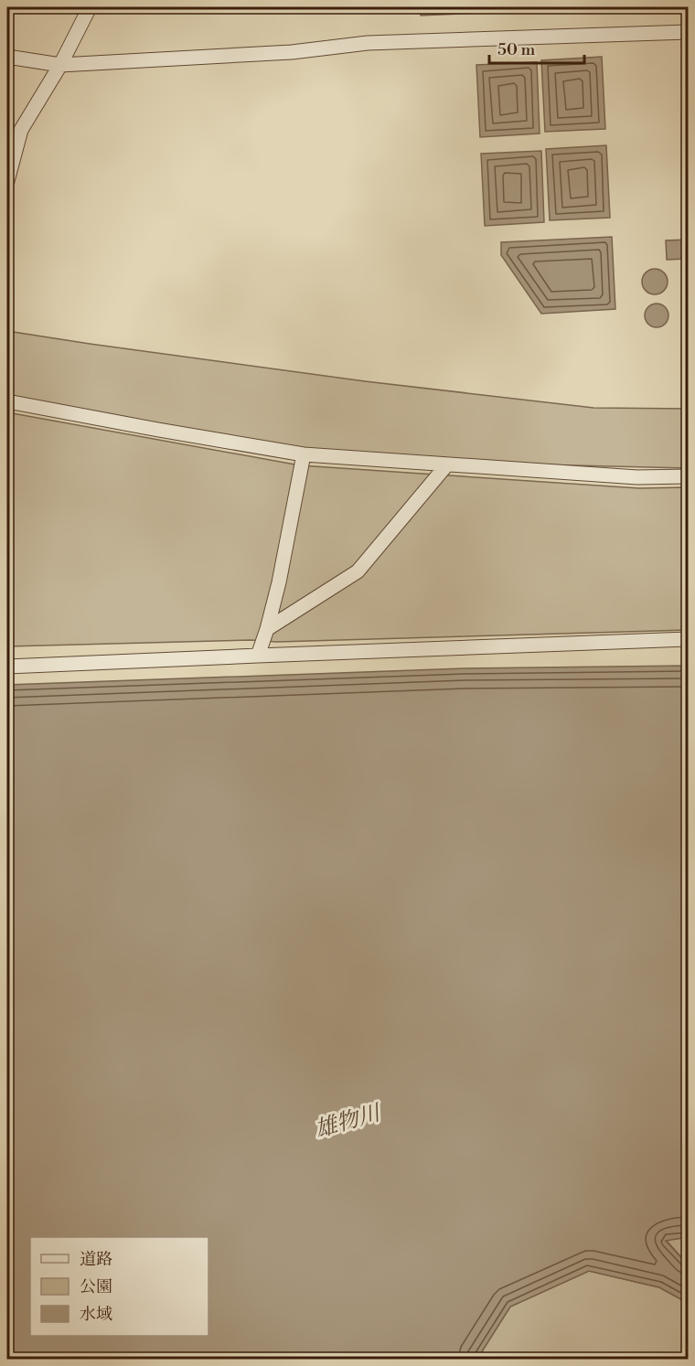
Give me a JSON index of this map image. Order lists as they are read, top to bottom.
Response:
{
  "water": ["雄物川"],
  "legend": ["道路", "公園", "水域"],
  "scale_bar": "50 m"
}
